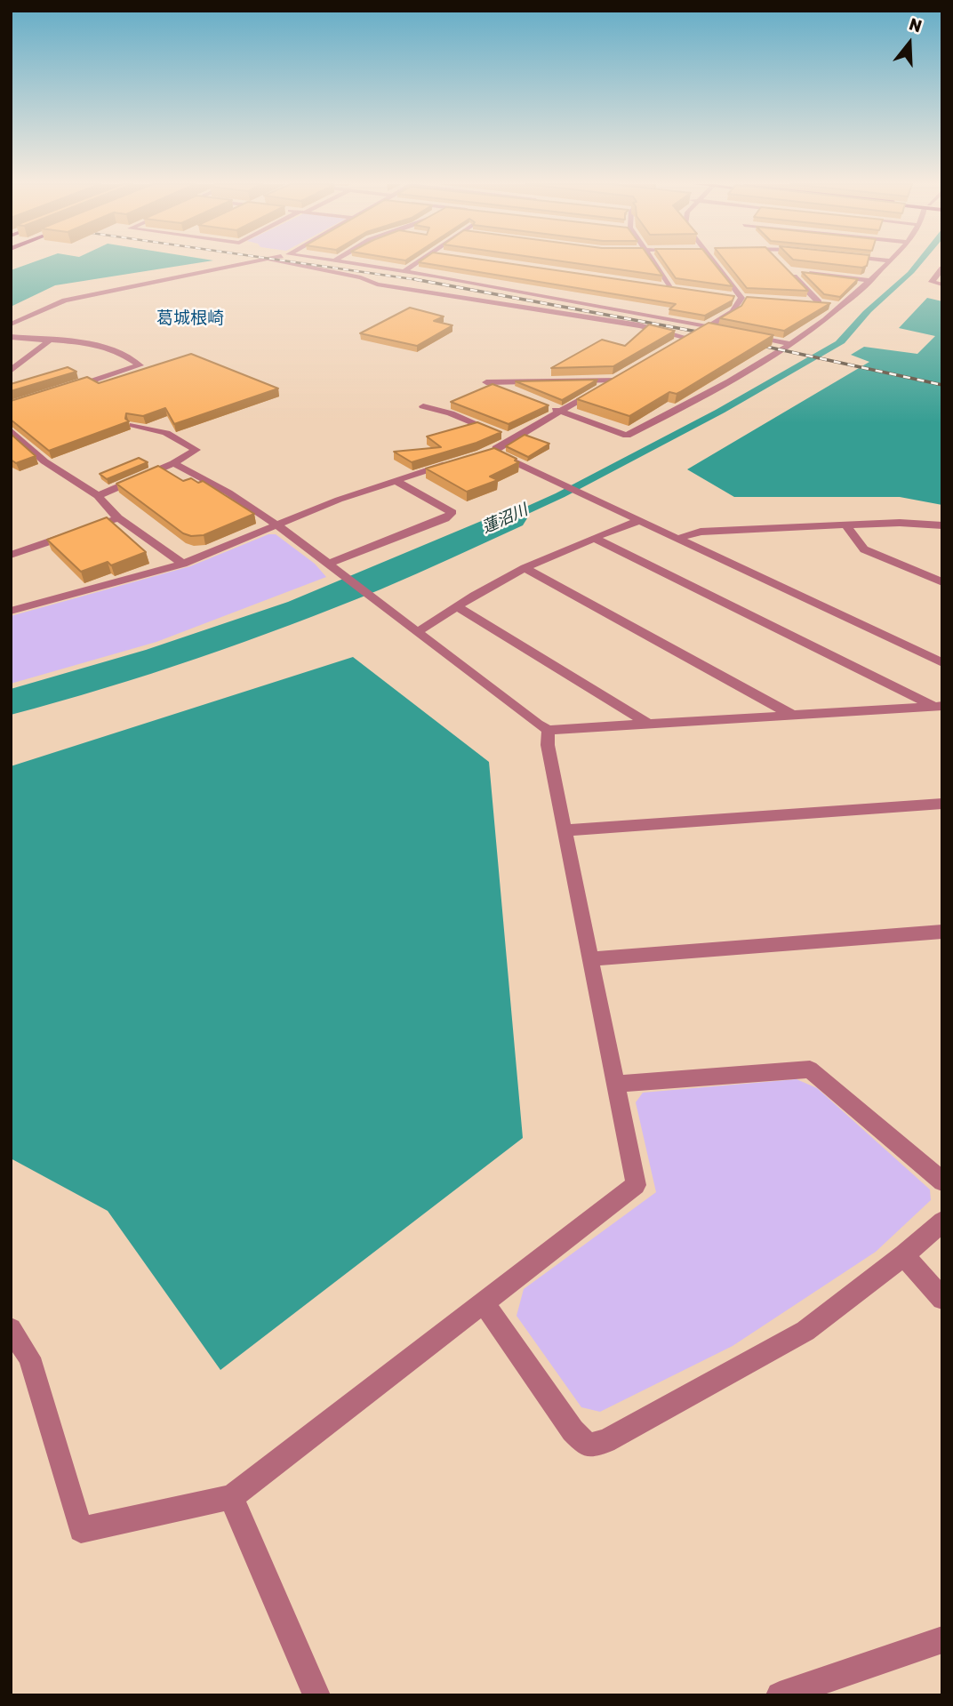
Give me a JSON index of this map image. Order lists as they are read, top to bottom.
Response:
{
  "districts": ["葛城根崎"],
  "water": ["蓮沼川"],
  "north": "top"
}
